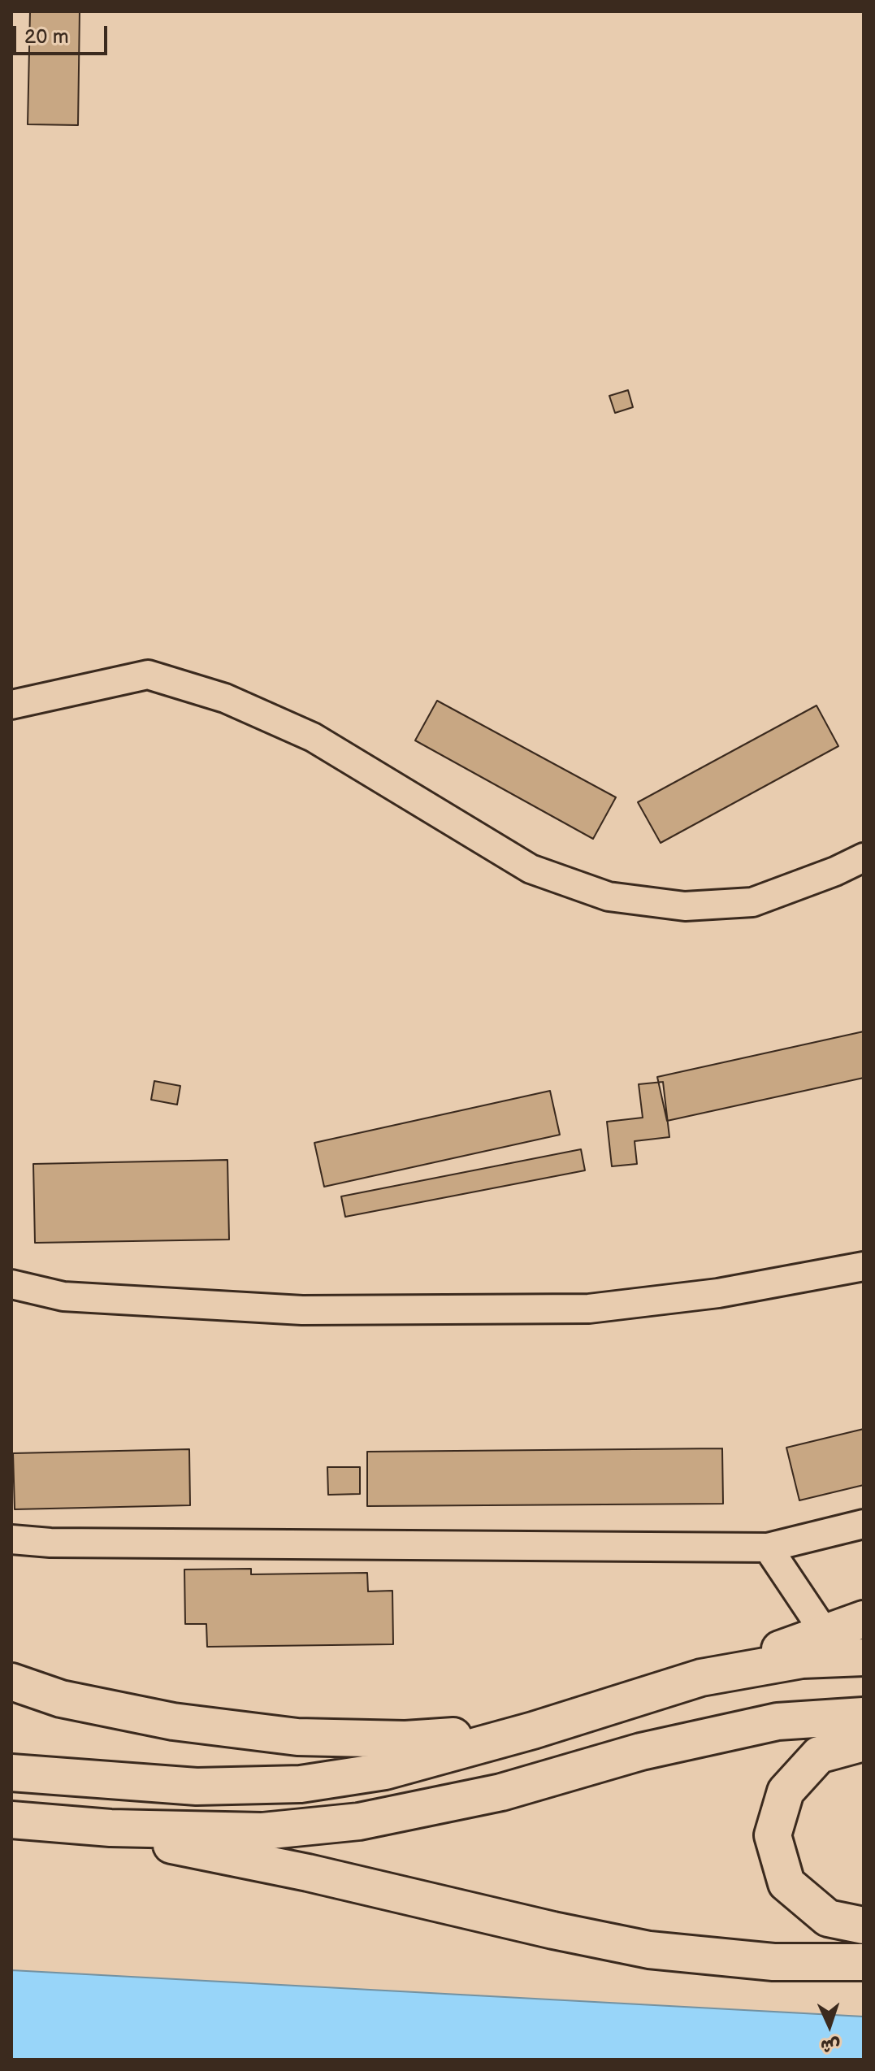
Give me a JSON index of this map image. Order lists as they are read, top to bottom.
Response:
{
  "scale_bar": "20 m",
  "north": "bottom"
}
